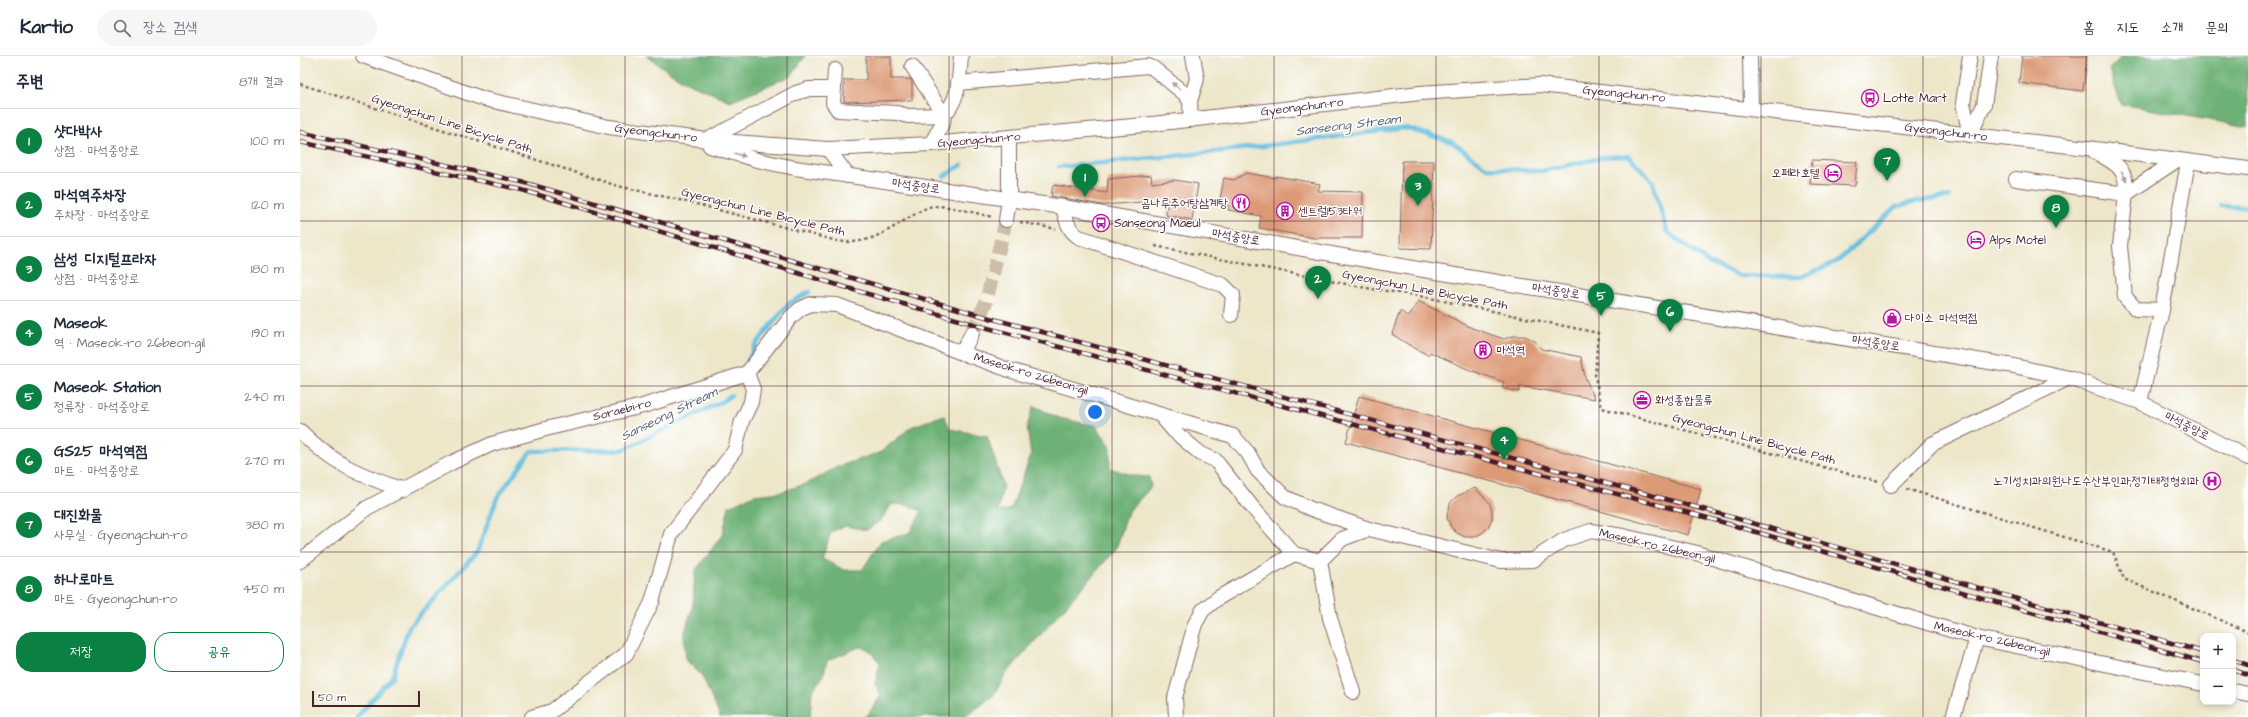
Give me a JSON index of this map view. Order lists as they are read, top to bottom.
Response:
{
  "streets": {
    "street": [
      "Gyeongchun-ro",
      "마석중앙로",
      "Maseok-ro 26beon-gil",
      "Soraebi-ro"
    ],
    "path": ["Gyeongchun Line Bicycle Path"]
  },
  "crossings": [
    ["Gyeongchun-ro", "마석중앙로"]
  ],
  "water": ["Sanseong Stream"],
  "places": {
    "bus stop": ["Lotte Mart", "Sanseong Maeul"],
    "hotel": ["오페라호텔", "Alps Motel"],
    "restaurant": ["곰나루추어탕삼계탕"],
    "building": ["센트럴153타워", "마석역"],
    "shop": ["다이소 마석역점"],
    "office": ["화성종합물류"],
    "hospital": ["노기성치과의원;나도수산부인과;정기태정형외과"]
  },
  "scale_bar": "50 m",
  "page": {
    "header": "Kartio",
    "search": "장소 검색",
    "nav": [
      "홈",
      "지도",
      "소개",
      "문의"
    ],
    "heading": ["주변", "8개 결과"],
    "list": [
      {
        "mark": "1",
        "name": "샷다박사",
        "note": "상점 · 마석중앙로",
        "value": "100 m"
      },
      {
        "mark": "2",
        "name": "마석역주차장",
        "note": "주차장 · 마석중앙로",
        "value": "120 m"
      },
      {
        "mark": "3",
        "name": "삼성 디지털프라자",
        "note": "상점 · 마석중앙로",
        "value": "180 m"
      },
      {
        "mark": "4",
        "name": "Maseok",
        "note": "역 · Maseok-ro 26beon-gil",
        "value": "190 m"
      },
      {
        "mark": "5",
        "name": "Maseok Station",
        "note": "정류장 · 마석중앙로",
        "value": "240 m"
      },
      {
        "mark": "6",
        "name": "GS25 마석역점",
        "note": "마트 · 마석중앙로",
        "value": "270 m"
      },
      {
        "mark": "7",
        "name": "대진화물",
        "note": "사무실 · Gyeongchun-ro",
        "value": "380 m"
      },
      {
        "mark": "8",
        "name": "하나로마트",
        "note": "마트 · Gyeongchun-ro",
        "value": "450 m"
      }
    ],
    "pins": [
      "7",
      "1",
      "3",
      "8",
      "2",
      "5",
      "6",
      "4"
    ],
    "buttons": ["저장", "공유"],
    "map_buttons": ["+", "−"],
    "scale": "50 m"
  }
}
